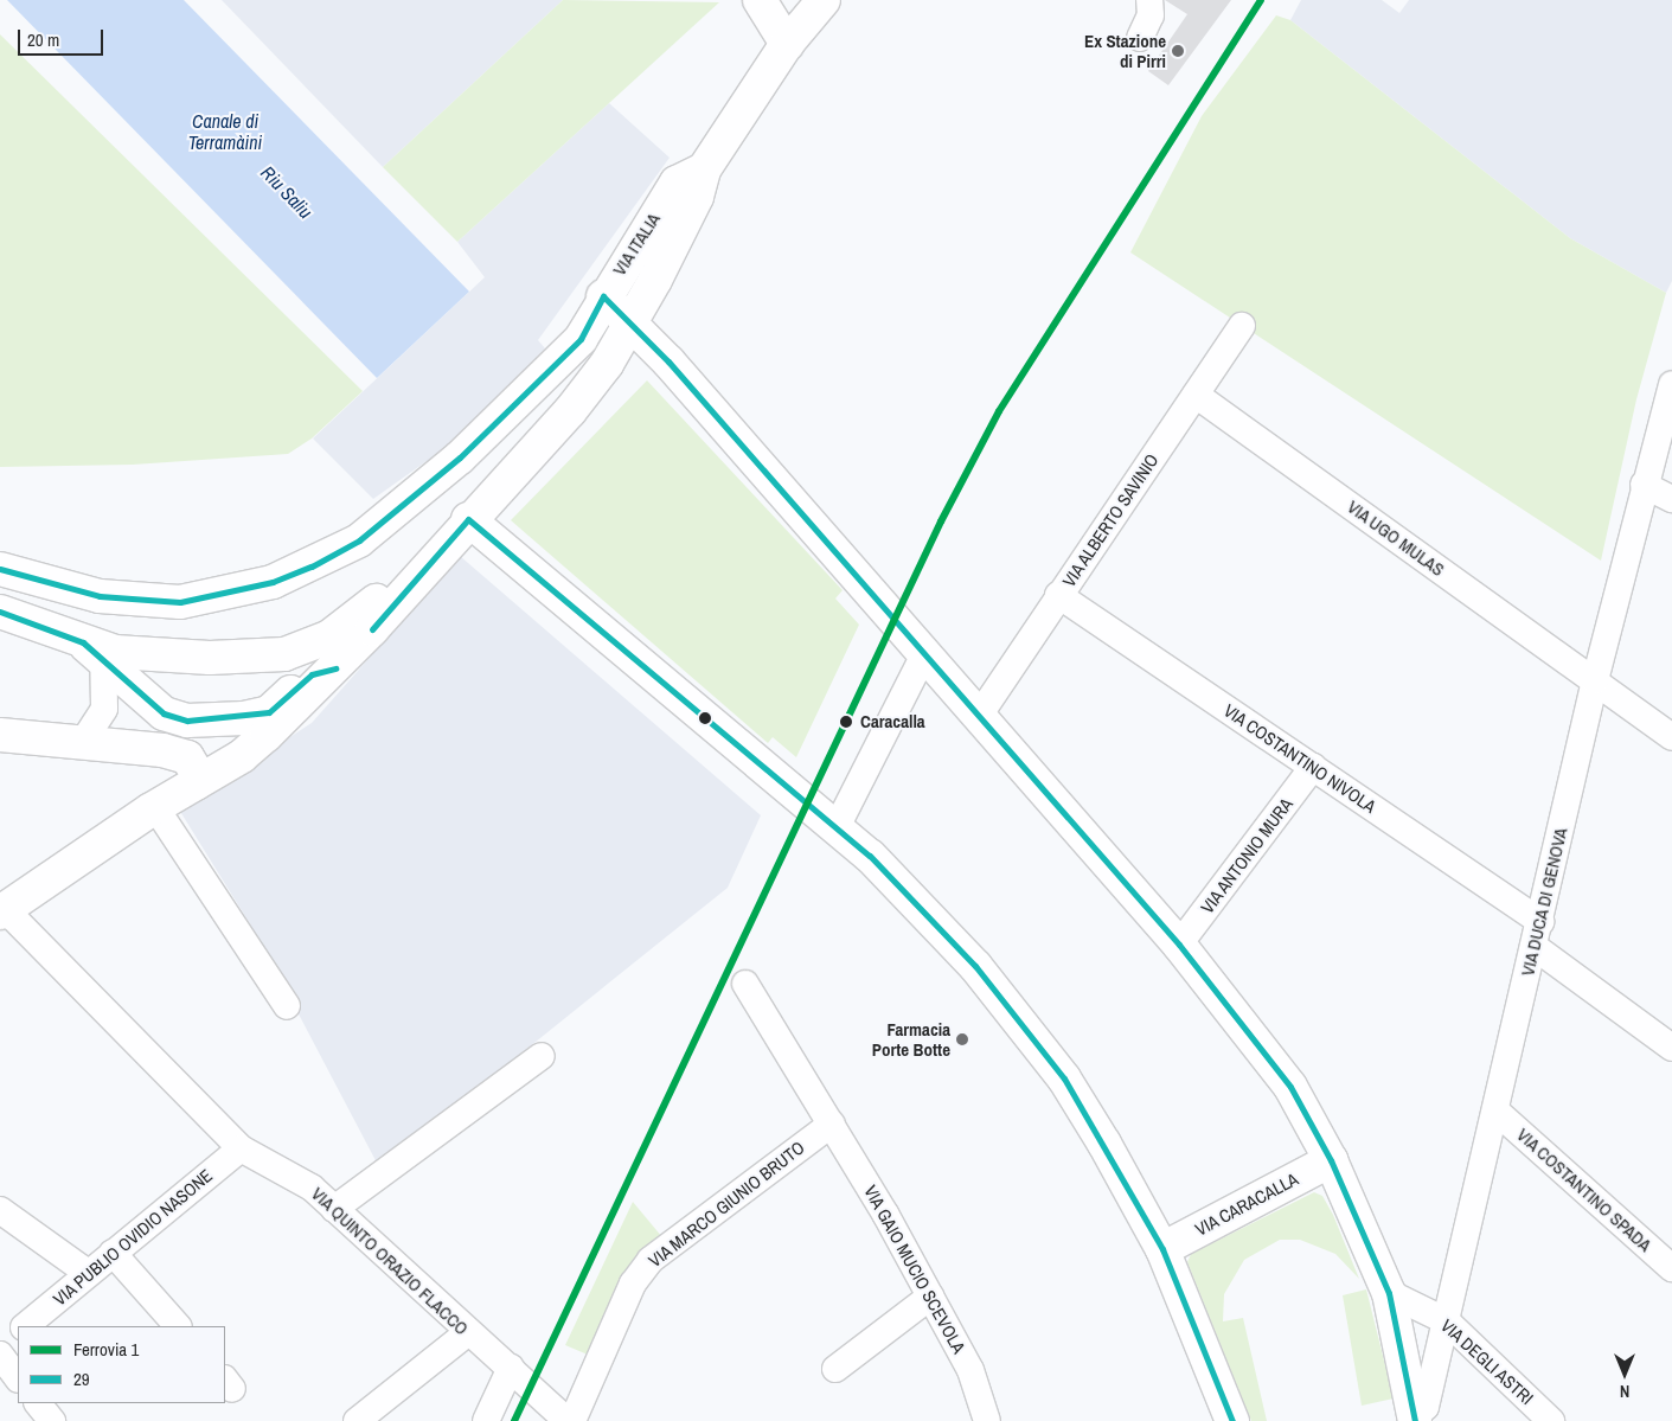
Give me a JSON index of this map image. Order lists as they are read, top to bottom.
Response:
{
  "streets": {
    "street": [
      "VIA ITALIA",
      "VIA ALBERTO SAVINIO",
      "VIA UGO MULAS",
      "VIA COSTANTINO NIVOLA",
      "VIA ANTONIO MURA",
      "VIA DUCA DI GENOVA",
      "VIA COSTANTINO SPADA",
      "VIA MARCO GIUNIO BRUTO",
      "VIA CARACALLA",
      "VIA PUBLIO OVIDIO NASONE",
      "VIA QUINTO ORAZIO FLACCO",
      "VIA GAIO MUCIO SCEVOLA",
      "VIA DEGLI ASTRI"
    ]
  },
  "crossings": [
    ["VIA ITALIA", "VIA QUINTO ORAZIO FLACCO"],
    ["VIA ALBERTO SAVINIO", "VIA UGO MULAS"],
    ["VIA ALBERTO SAVINIO", "VIA COSTANTINO NIVOLA"],
    ["VIA UGO MULAS", "VIA DUCA DI GENOVA"],
    ["VIA COSTANTINO NIVOLA", "VIA ANTONIO MURA"],
    ["VIA COSTANTINO NIVOLA", "VIA DUCA DI GENOVA"],
    ["VIA DUCA DI GENOVA", "VIA COSTANTINO SPADA"],
    ["VIA DUCA DI GENOVA", "VIA DEGLI ASTRI"],
    ["VIA MARCO GIUNIO BRUTO", "VIA GAIO MUCIO SCEVOLA"],
    ["VIA PUBLIO OVIDIO NASONE", "VIA QUINTO ORAZIO FLACCO"]
  ],
  "water": ["Canale di Terramàini", "Riu Saliu"],
  "places": ["Ex Stazione di Pirri", "Caracalla", "Farmacia Porte Botte"],
  "lines": ["rail line 1", "transit line 29"],
  "legend": ["Ferrovia 1", "29"],
  "scale_bar": "20 m",
  "north": "bottom"
}
